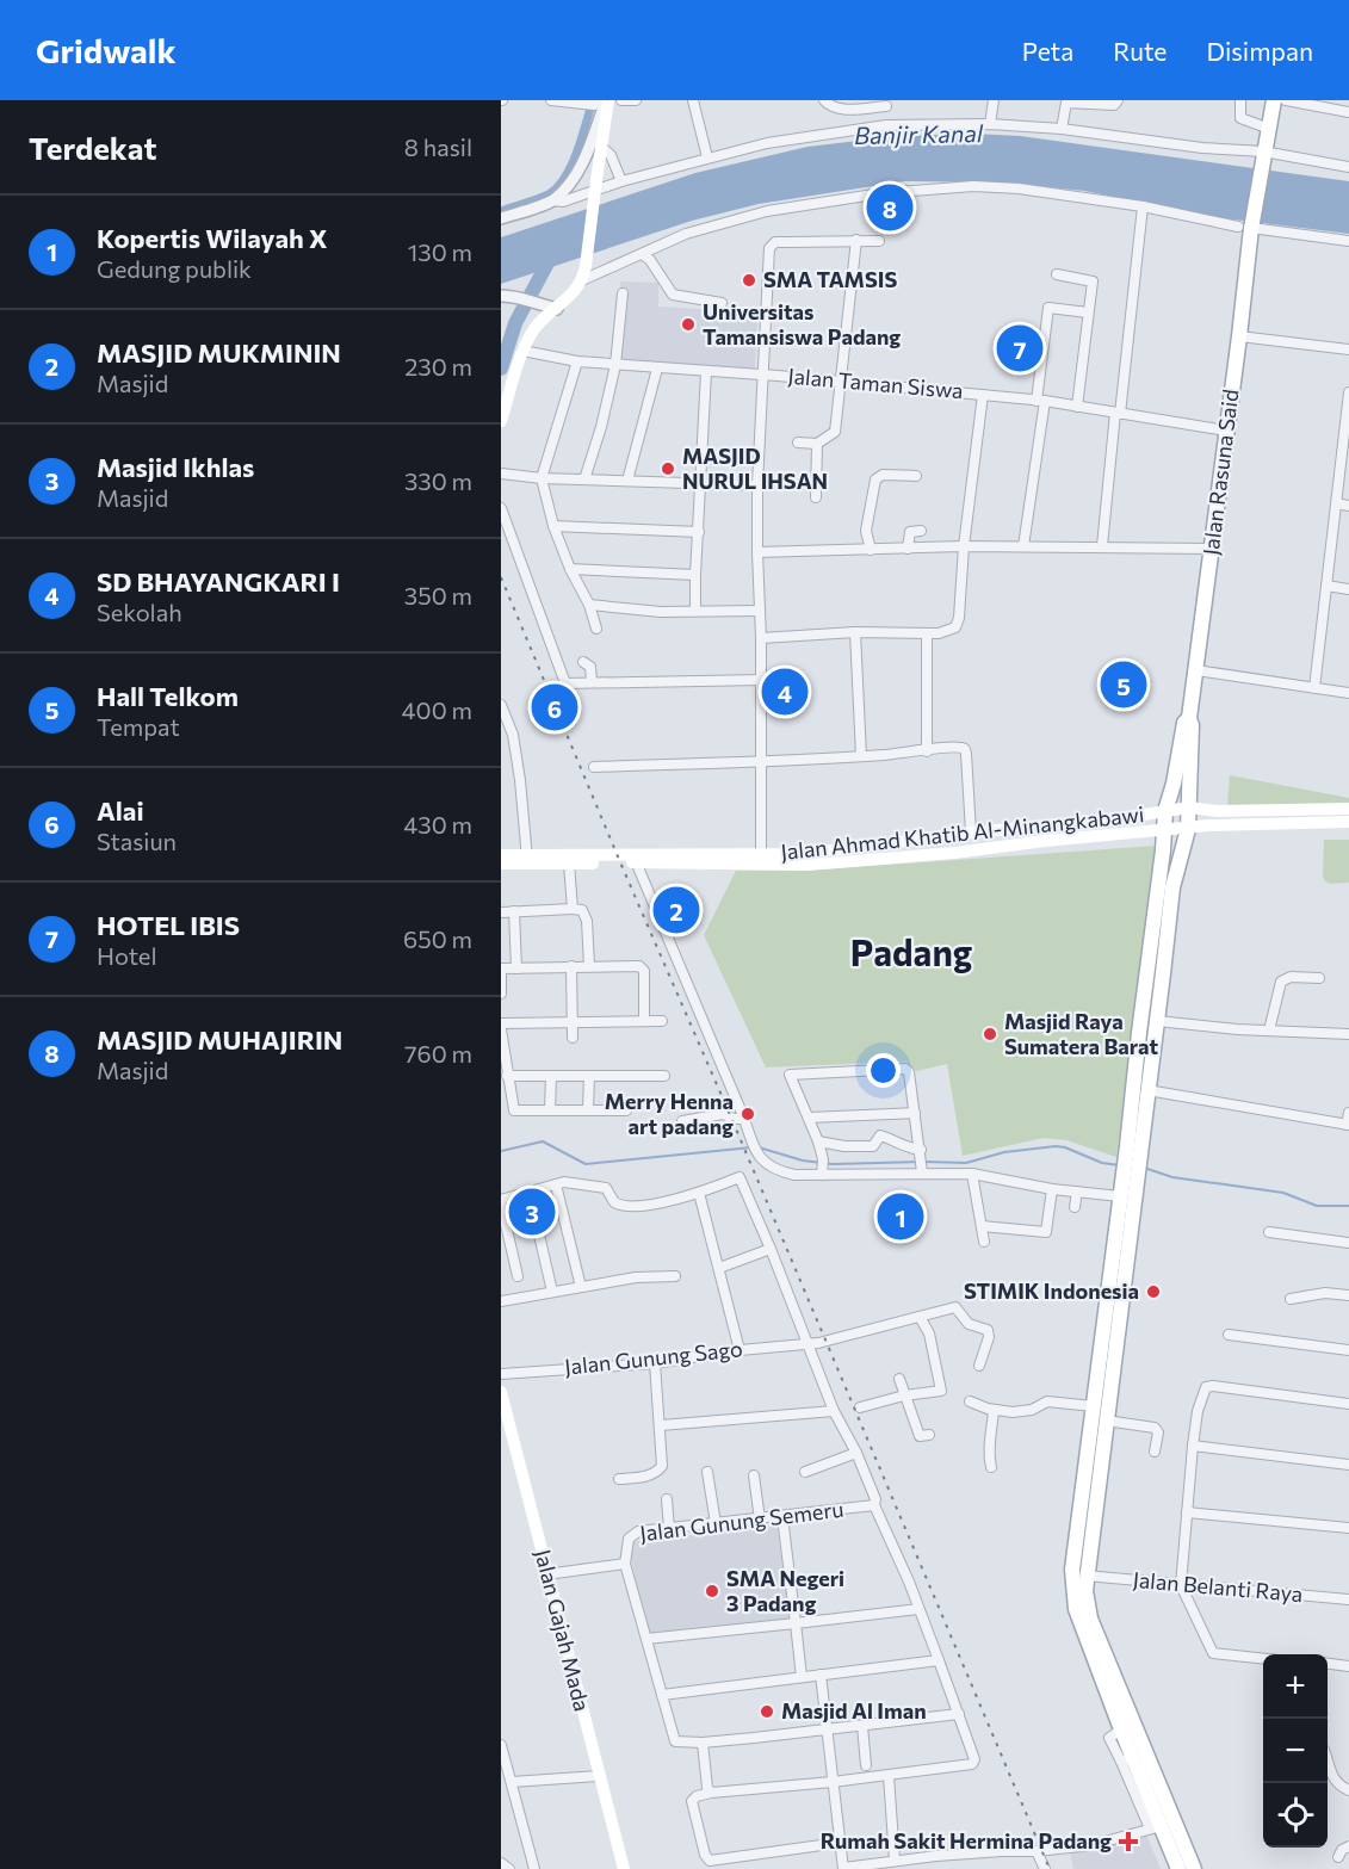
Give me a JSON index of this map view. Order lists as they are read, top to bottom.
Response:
{
  "streets": {
    "main road": ["Jalan Rasuna Said", "Jalan Ahmad Khatib Al-Minangkabawi", "Jalan Gajah Mada"],
    "street": [
      "Jalan Taman Siswa",
      "Jalan Gunung Sago",
      "Jalan Gunung Semeru",
      "Jalan Belanti Raya"
    ]
  },
  "crossings": [
    ["Jalan Taman Siswa", "Jalan Rasuna Said"],
    ["Jalan Gunung Semeru", "Jalan Gajah Mada"]
  ],
  "districts": ["Padang"],
  "water": ["Banjir Kanal"],
  "places": {
    "other": [
      "SMA TAMSIS",
      "Universitas Tamansiswa Padang",
      "MASJID NURUL IHSAN",
      "Masjid Raya Sumatera Barat",
      "Merry Henna art padang",
      "STIMIK Indonesia",
      "SMA Negeri 3 Padang",
      "Masjid Al Iman"
    ],
    "health": ["Rumah Sakit Hermina Padang"]
  },
  "page": {
    "header": "Gridwalk",
    "nav": ["Peta", "Rute", "Disimpan"],
    "heading": ["Terdekat", "8 hasil"],
    "pins": [
      "8",
      "7",
      "5",
      "4",
      "6",
      "2",
      "3",
      "1"
    ],
    "list": [
      {
        "mark": "1",
        "name": "Kopertis Wilayah X",
        "note": "Gedung publik",
        "value": "130 m"
      },
      {
        "mark": "2",
        "name": "MASJID MUKMININ",
        "note": "Masjid",
        "value": "230 m"
      },
      {
        "mark": "3",
        "name": "Masjid Ikhlas",
        "note": "Masjid",
        "value": "330 m"
      },
      {
        "mark": "4",
        "name": "SD BHAYANGKARI I",
        "note": "Sekolah",
        "value": "350 m"
      },
      {
        "mark": "5",
        "name": "Hall Telkom",
        "note": "Tempat",
        "value": "400 m"
      },
      {
        "mark": "6",
        "name": "Alai",
        "note": "Stasiun",
        "value": "430 m"
      },
      {
        "mark": "7",
        "name": "HOTEL IBIS",
        "note": "Hotel",
        "value": "650 m"
      },
      {
        "mark": "8",
        "name": "MASJID MUHAJIRIN",
        "note": "Masjid",
        "value": "760 m"
      }
    ],
    "map_buttons": ["+", "−"]
  }
}
